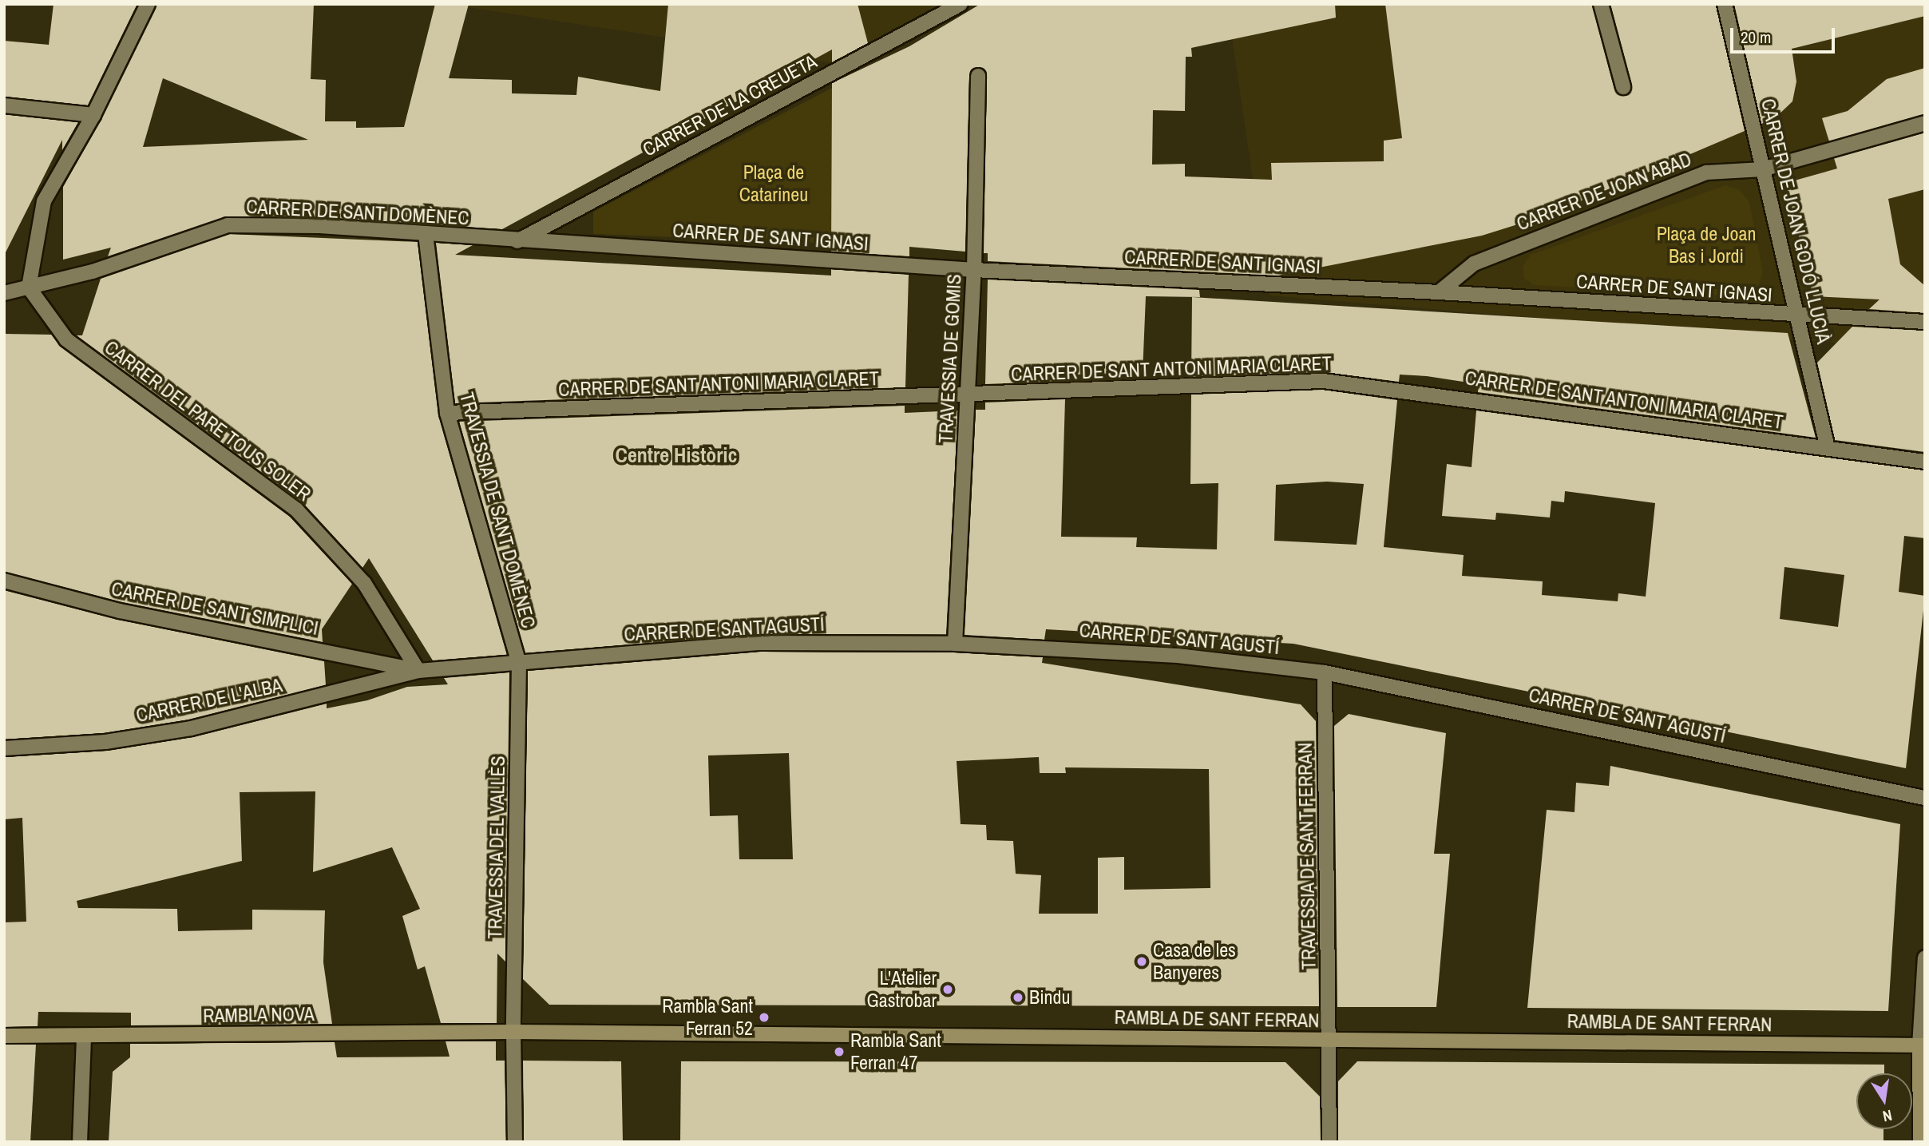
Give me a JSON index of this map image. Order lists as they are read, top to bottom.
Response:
{
  "streets": {
    "street": [
      "CARRER DE LA CREUETA",
      "CARRER DE JOAN ABAD",
      "CARRER DE SANT DOMÈNEC",
      "CARRER DE JOAN GODÓ LLUCIÀ",
      "CARRER DE SANT IGNASI",
      "TRAVESSIA DE GOMIS",
      "CARRER DE SANT ANTONI MARIA CLARET",
      "CARRER DEL PARE TOUS SOLER",
      "TRAVESSIA DE SANT DOMÈNEC",
      "CARRER DE SANT SIMPLICI",
      "CARRER DE SANT AGUSTÍ",
      "CARRER DE L'ALBA",
      "TRAVESSIA DEL VALLÈS",
      "TRAVESSIA DE SANT FERRAN",
      "RAMBLA NOVA",
      "RAMBLA DE SANT FERRAN"
    ]
  },
  "crossings": [
    ["CARRER DE LA CREUETA", "CARRER DE SANT DOMÈNEC"],
    ["CARRER DE LA CREUETA", "CARRER DE SANT IGNASI"],
    ["CARRER DE JOAN ABAD", "CARRER DE JOAN GODÓ LLUCIÀ"],
    ["CARRER DE JOAN ABAD", "CARRER DE SANT IGNASI"],
    ["CARRER DE SANT DOMÈNEC", "CARRER DE SANT IGNASI"],
    ["CARRER DE SANT DOMÈNEC", "CARRER DEL PARE TOUS SOLER"],
    ["CARRER DE SANT DOMÈNEC", "TRAVESSIA DE SANT DOMÈNEC"],
    ["CARRER DE JOAN GODÓ LLUCIÀ", "CARRER DE SANT IGNASI"],
    ["CARRER DE JOAN GODÓ LLUCIÀ", "CARRER DE SANT ANTONI MARIA CLARET"],
    ["CARRER DE SANT IGNASI", "TRAVESSIA DE GOMIS"],
    ["TRAVESSIA DE GOMIS", "CARRER DE SANT ANTONI MARIA CLARET"],
    ["TRAVESSIA DE GOMIS", "CARRER DE SANT AGUSTÍ"],
    ["CARRER DE SANT ANTONI MARIA CLARET", "TRAVESSIA DE SANT DOMÈNEC"],
    ["CARRER DEL PARE TOUS SOLER", "CARRER DE SANT SIMPLICI"],
    ["CARRER DEL PARE TOUS SOLER", "CARRER DE SANT AGUSTÍ"],
    ["CARRER DEL PARE TOUS SOLER", "CARRER DE L'ALBA"],
    ["TRAVESSIA DE SANT DOMÈNEC", "CARRER DE SANT AGUSTÍ"],
    ["TRAVESSIA DE SANT DOMÈNEC", "TRAVESSIA DEL VALLÈS"],
    ["CARRER DE SANT SIMPLICI", "CARRER DE SANT AGUSTÍ"],
    ["CARRER DE SANT SIMPLICI", "CARRER DE L'ALBA"],
    ["CARRER DE SANT AGUSTÍ", "CARRER DE L'ALBA"],
    ["CARRER DE SANT AGUSTÍ", "TRAVESSIA DEL VALLÈS"],
    ["CARRER DE SANT AGUSTÍ", "TRAVESSIA DE SANT FERRAN"],
    ["TRAVESSIA DEL VALLÈS", "RAMBLA NOVA"],
    ["TRAVESSIA DEL VALLÈS", "RAMBLA DE SANT FERRAN"],
    ["TRAVESSIA DE SANT FERRAN", "RAMBLA DE SANT FERRAN"],
    ["RAMBLA NOVA", "RAMBLA DE SANT FERRAN"]
  ],
  "districts": ["Centre Històric"],
  "parks": ["Plaça de Catarineu", "Plaça de Joan Bas i Jordi"],
  "places": [
    "Casa de les Banyeres",
    "L'Atelier Gastrobar",
    "Bindu",
    "Rambla Sant Ferran 52",
    "Rambla Sant Ferran 47"
  ],
  "scale_bar": "20 m",
  "north": "bottom"
}
